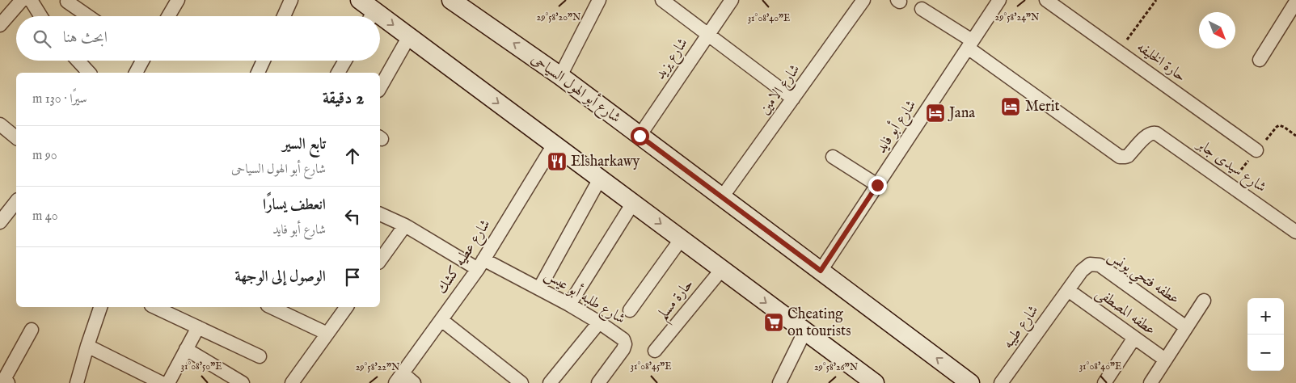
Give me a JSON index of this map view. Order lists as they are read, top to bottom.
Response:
{
  "streets": {
    "main road": ["شارع أبو الهول السياحى"],
    "street": [
      "شارع يزيد",
      "حارة الخليفه",
      "شارع الامين",
      "شارع أبو فايد",
      "شارع سيدى جابر",
      "شارع عطيه كشك",
      "عطفه فتحي يونس",
      "شارع طلبه أبو عيس",
      "حارة مسلم",
      "عطفه المصطفى",
      "شارع طيبه"
    ]
  },
  "crossings": [
    ["شارع يزيد", "شارع أبو الهول السياحى"],
    ["شارع أبو الهول السياحى", "شارع الامين"],
    ["شارع أبو الهول السياحى", "شارع أبو فايد"],
    ["شارع أبو فايد", "شارع سيدى جابر"],
    ["شارع عطيه كشك", "شارع طلبه أبو عيس"],
    ["عطفه فتحي يونس", "عطفه المصطفى"],
    ["عطفه فتحي يونس", "شارع طيبه"],
    ["عطفه المصطفى", "شارع طيبه"]
  ],
  "places": {
    "hotel": ["Merit", "Jana"],
    "restaurant": ["Elsharkawy"],
    "supermarket": ["Cheating on tourists"]
  },
  "north": "bottom right",
  "page": {
    "search": "ابحث هنا",
    "heading": ["2 دقيقة", "سيرًا · 130 m"],
    "list": [
      ["تابع السير", "شارع أبو الهول السياحى", "90 m"],
      ["انعطف يسارًا", "شارع أبو فايد", "40 m"],
      "الوصول إلى الوجهة"
    ],
    "map_buttons": ["+", "−"]
  },
  "coordinates": [
    "29°58'20\"N",
    "29°58'24\"N",
    "31°08'40\"E",
    "31°08'50\"E",
    "31°08'45\"E",
    "29°58'22\"N",
    "29°58'26\"N"
  ]
}
